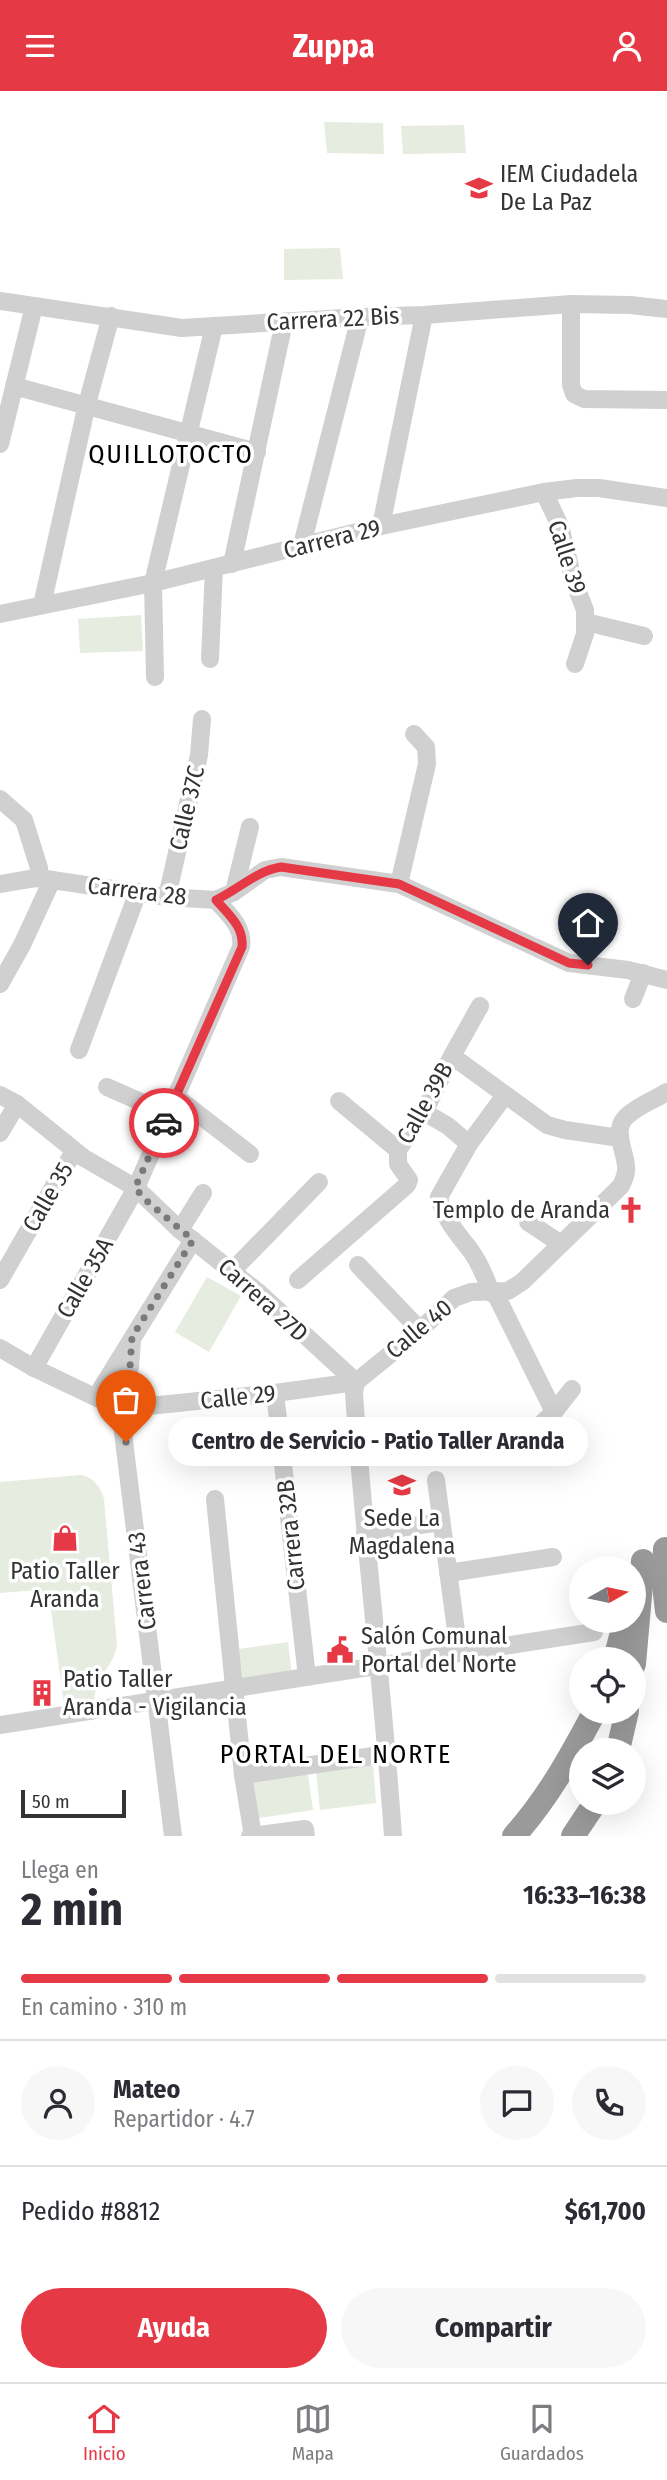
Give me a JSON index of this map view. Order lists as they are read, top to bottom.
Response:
{
  "streets": {
    "street": [
      "Carrera 22 Bis",
      "Carrera 29",
      "Calle 39",
      "Calle 37C",
      "Carrera 28",
      "Calle 39B",
      "Calle 35",
      "Calle 35A",
      "Carrera 27D",
      "Calle 40",
      "Calle 29",
      "Carrera 32B",
      "Carrera 43"
    ]
  },
  "crossings": [
    ["Carrera 29", "Calle 39"],
    ["Calle 37C", "Carrera 28"],
    ["Carrera 28", "Calle 35A"],
    ["Calle 35", "Carrera 27D"],
    ["Calle 35A", "Carrera 27D"],
    ["Carrera 27D", "Calle 40"],
    ["Carrera 27D", "Calle 29"],
    ["Calle 40", "Calle 29"],
    ["Calle 29", "Carrera 32B"],
    ["Calle 29", "Carrera 43"]
  ],
  "districts": ["QUILLOTOCTO", "PORTAL DEL NORTE"],
  "places": {
    "school or university": ["IEM Ciudadela De La Paz", "Sede La Magdalena"],
    "church": ["Templo de Aranda"],
    "other": ["Centro de Servicio - Patio Taller Aranda"],
    "shop": ["Patio Taller Aranda"],
    "public building": ["Salón Comunal Portal del Norte"],
    "building": ["Patio Taller Aranda - Vigilancia"]
  },
  "scale_bar": "50 m",
  "north": "right",
  "page": {
    "header": "Zuppa",
    "bubble": "Centro de Servicio - Patio Taller Aranda",
    "scale": "50 m",
    "heading": ["2 min", "Llega en", "16:33–16:38"],
    "panel": [
      "Mateo",
      "Repartidor · 4.7",
      "Pedido #8812",
      "$61,700"
    ],
    "bar": "En camino · 310 m",
    "buttons": ["Ayuda", "Compartir"],
    "tabs": ["Inicio", "Mapa", "Guardados"]
  }
}
